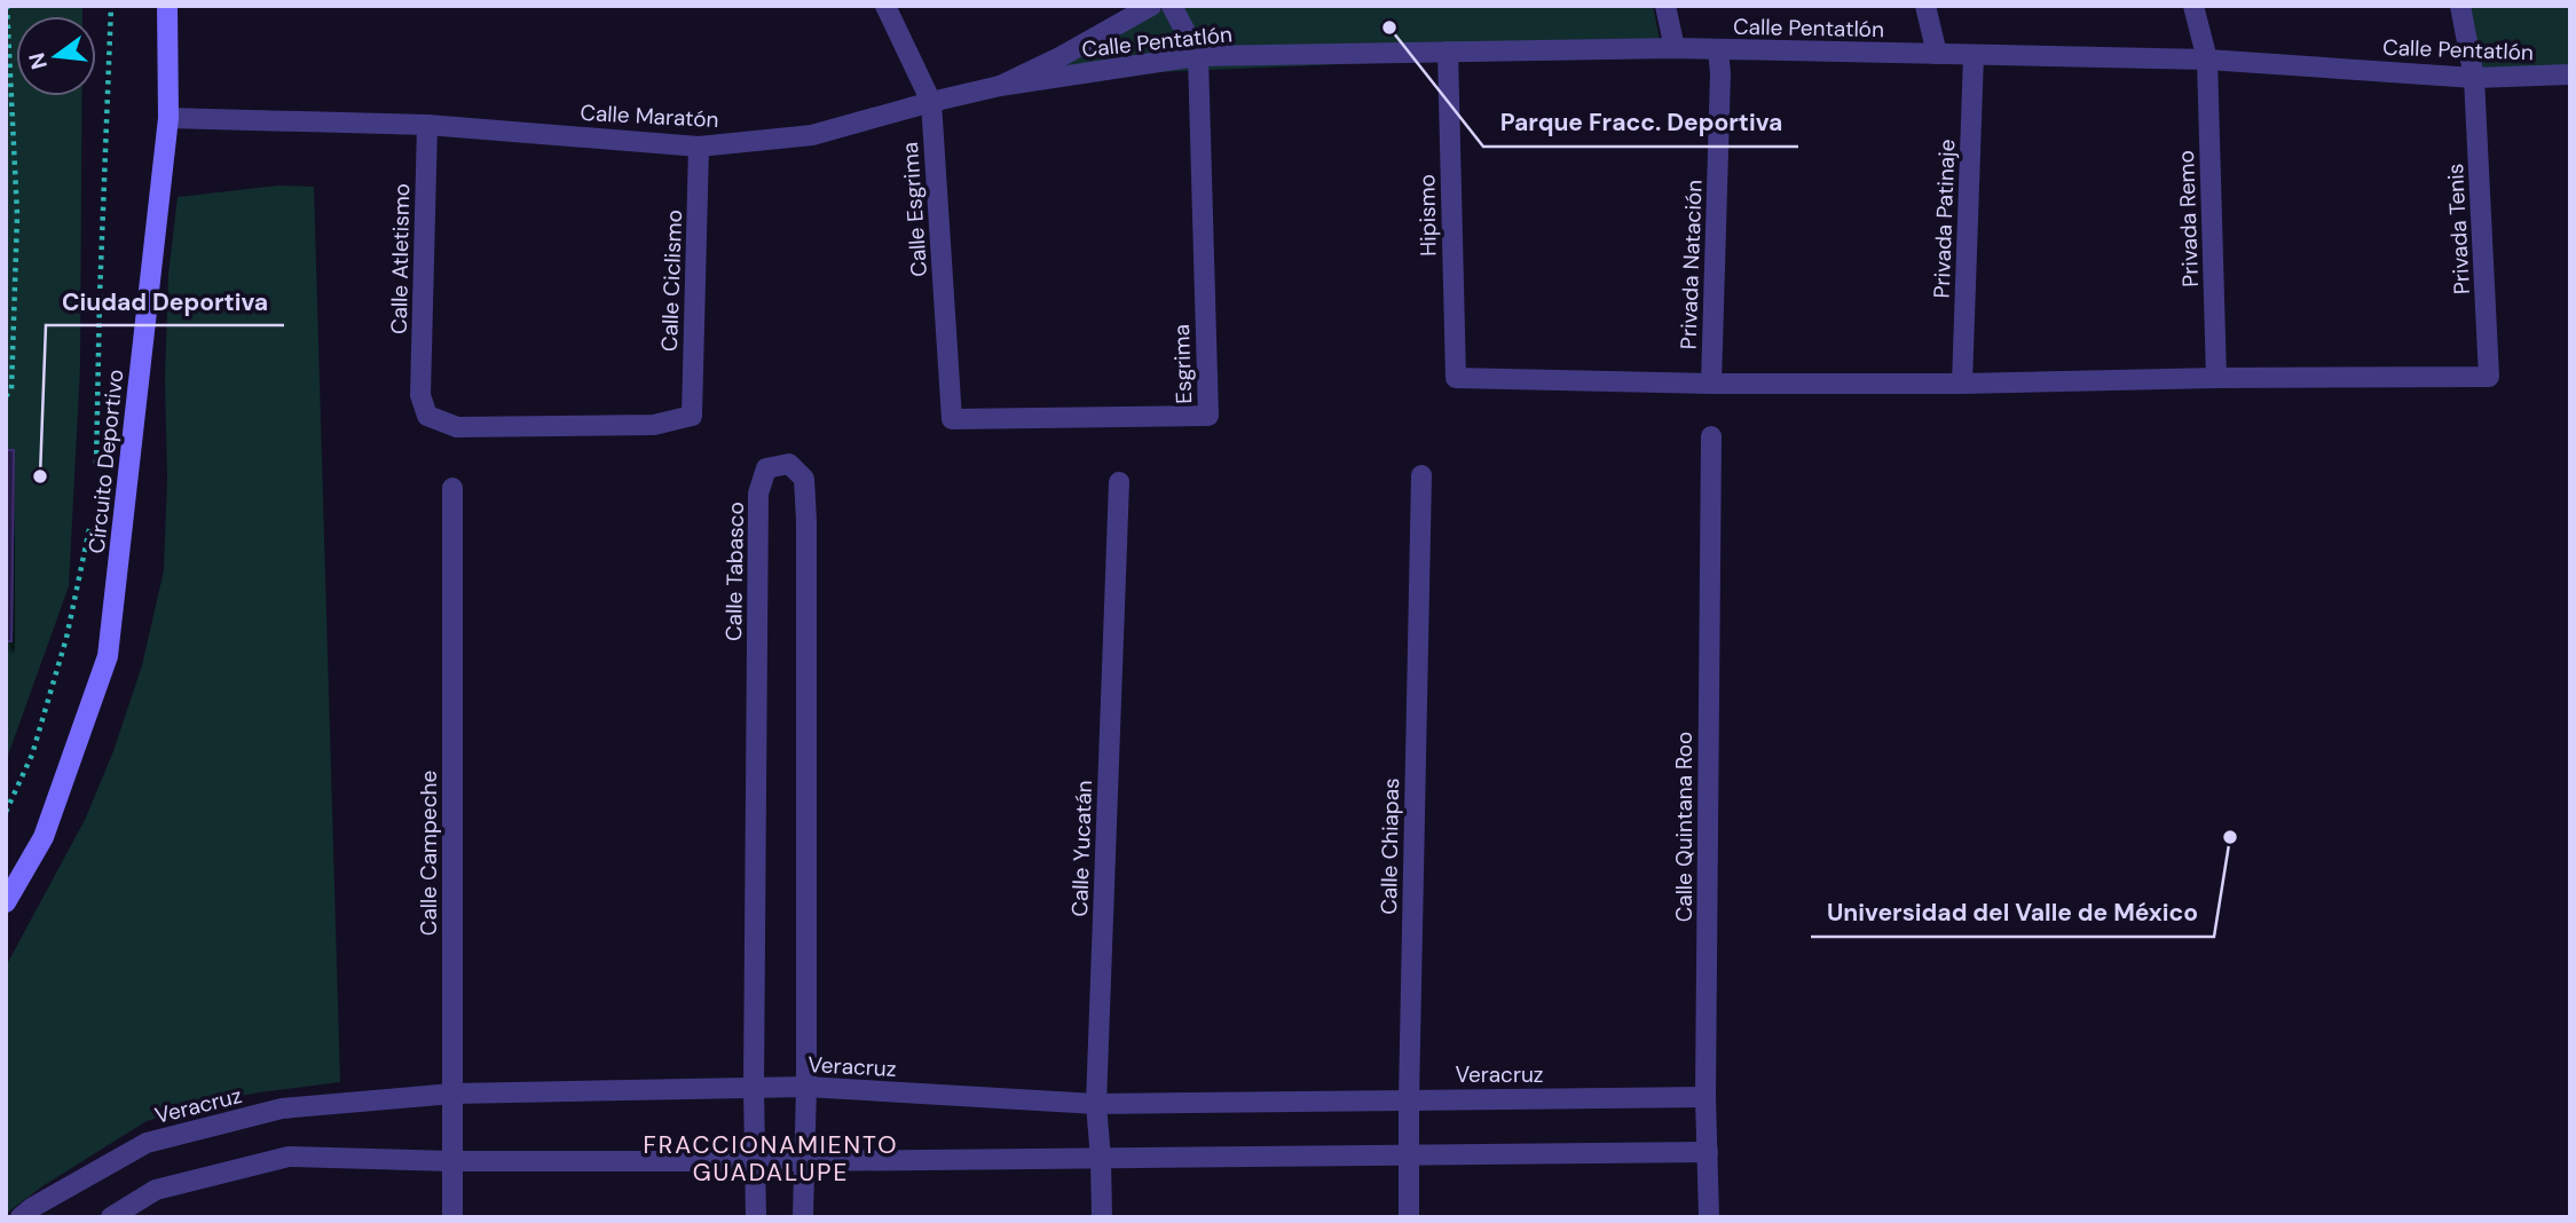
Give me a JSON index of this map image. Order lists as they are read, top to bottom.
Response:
{
  "streets": {
    "main road": ["Circuito Deportivo"],
    "street": [
      "Calle Pentatlón",
      "Calle Maratón",
      "Calle Esgrima",
      "Hipismo",
      "Privada Patinaje",
      "Privada Remo",
      "Privada Tenis",
      "Calle Atletismo",
      "Privada Natación",
      "Calle Ciclismo",
      "Esgrima",
      "Calle Tabasco",
      "Calle Quintana Roo",
      "Calle Chiapas",
      "Calle Yucatán",
      "Calle Campeche",
      "Veracruz"
    ]
  },
  "crossings": [
    ["Calle Pentatlón", "Calle Maratón"],
    ["Calle Pentatlón", "Hipismo"],
    ["Calle Pentatlón", "Privada Patinaje"],
    ["Calle Pentatlón", "Privada Remo"],
    ["Calle Pentatlón", "Privada Tenis"],
    ["Calle Pentatlón", "Privada Natación"],
    ["Calle Pentatlón", "Esgrima"],
    ["Calle Maratón", "Calle Esgrima"],
    ["Calle Maratón", "Calle Atletismo"],
    ["Calle Maratón", "Calle Ciclismo"],
    ["Calle Maratón", "Circuito Deportivo"],
    ["Calle Esgrima", "Esgrima"],
    ["Hipismo", "Privada Natación"],
    ["Privada Remo", "Privada Tenis"],
    ["Calle Atletismo", "Calle Ciclismo"],
    ["Calle Tabasco", "Veracruz"],
    ["Calle Quintana Roo", "Veracruz"],
    ["Calle Chiapas", "Veracruz"],
    ["Calle Yucatán", "Veracruz"],
    ["Calle Campeche", "Veracruz"]
  ],
  "districts": ["FRACCIONAMIENTO GUADALUPE"],
  "places": ["Parque Fracc. Deportiva", "Ciudad Deportiva", "Universidad del Valle de México"],
  "north": "left"
}
